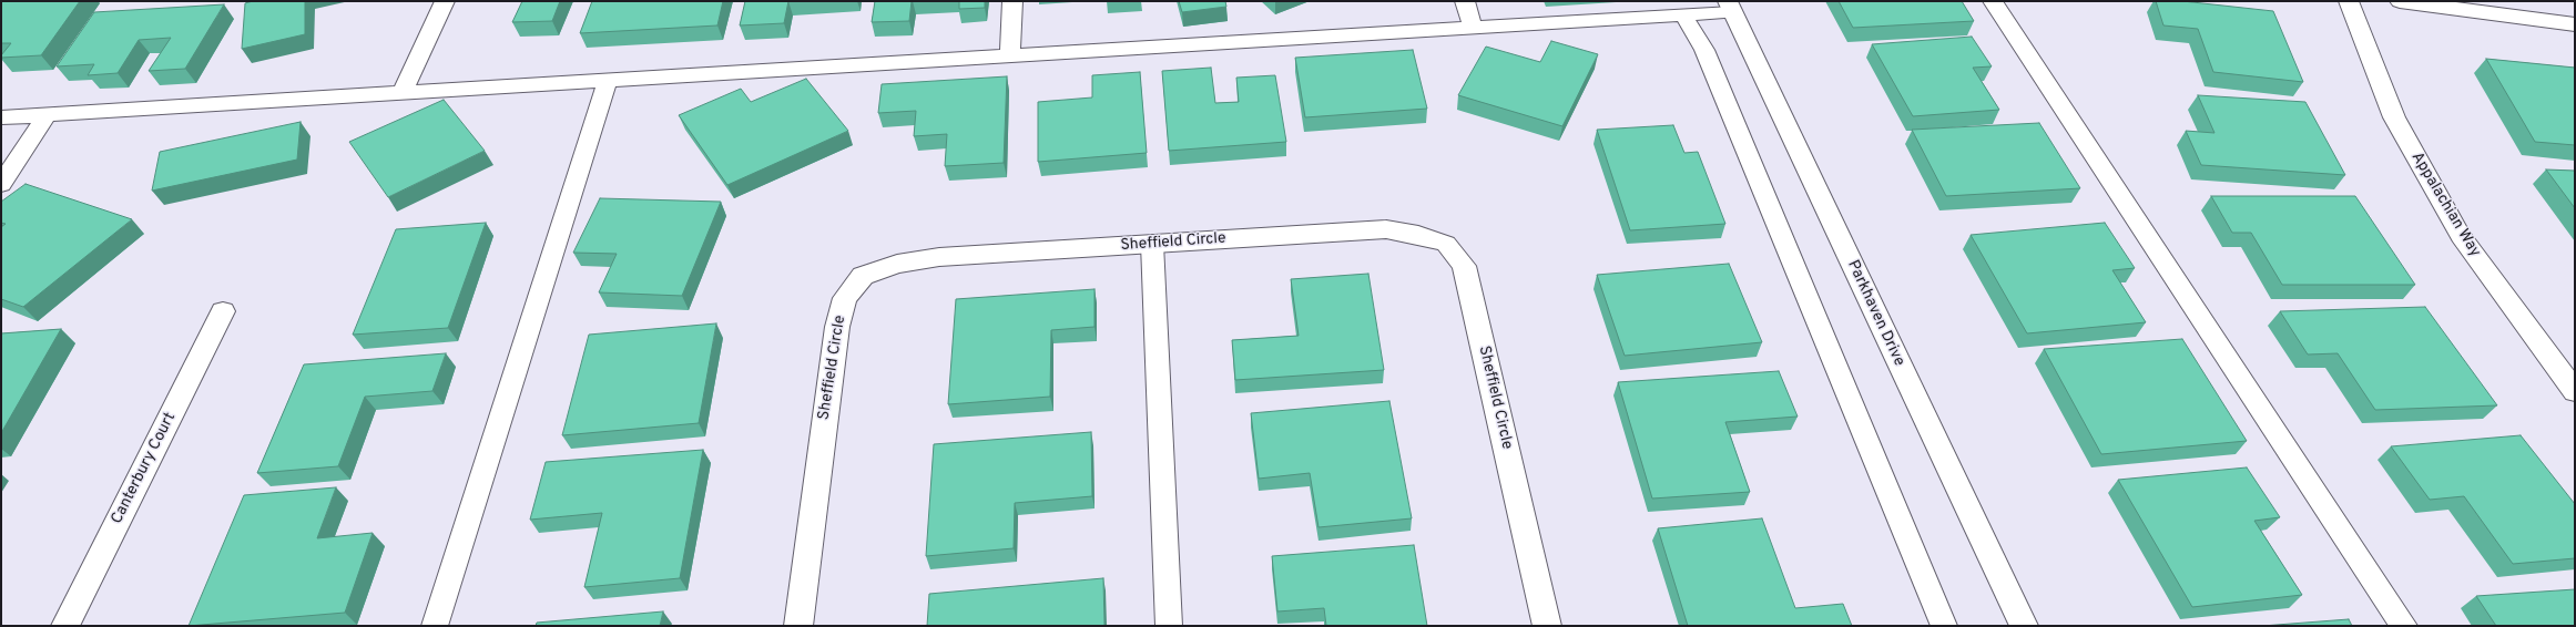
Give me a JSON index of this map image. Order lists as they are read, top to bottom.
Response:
{
  "streets": {
    "street": [
      "Appalachian Way",
      "Sheffield Circle",
      "Parkhaven Drive",
      "Canterbury Court"
    ]
  }
}
